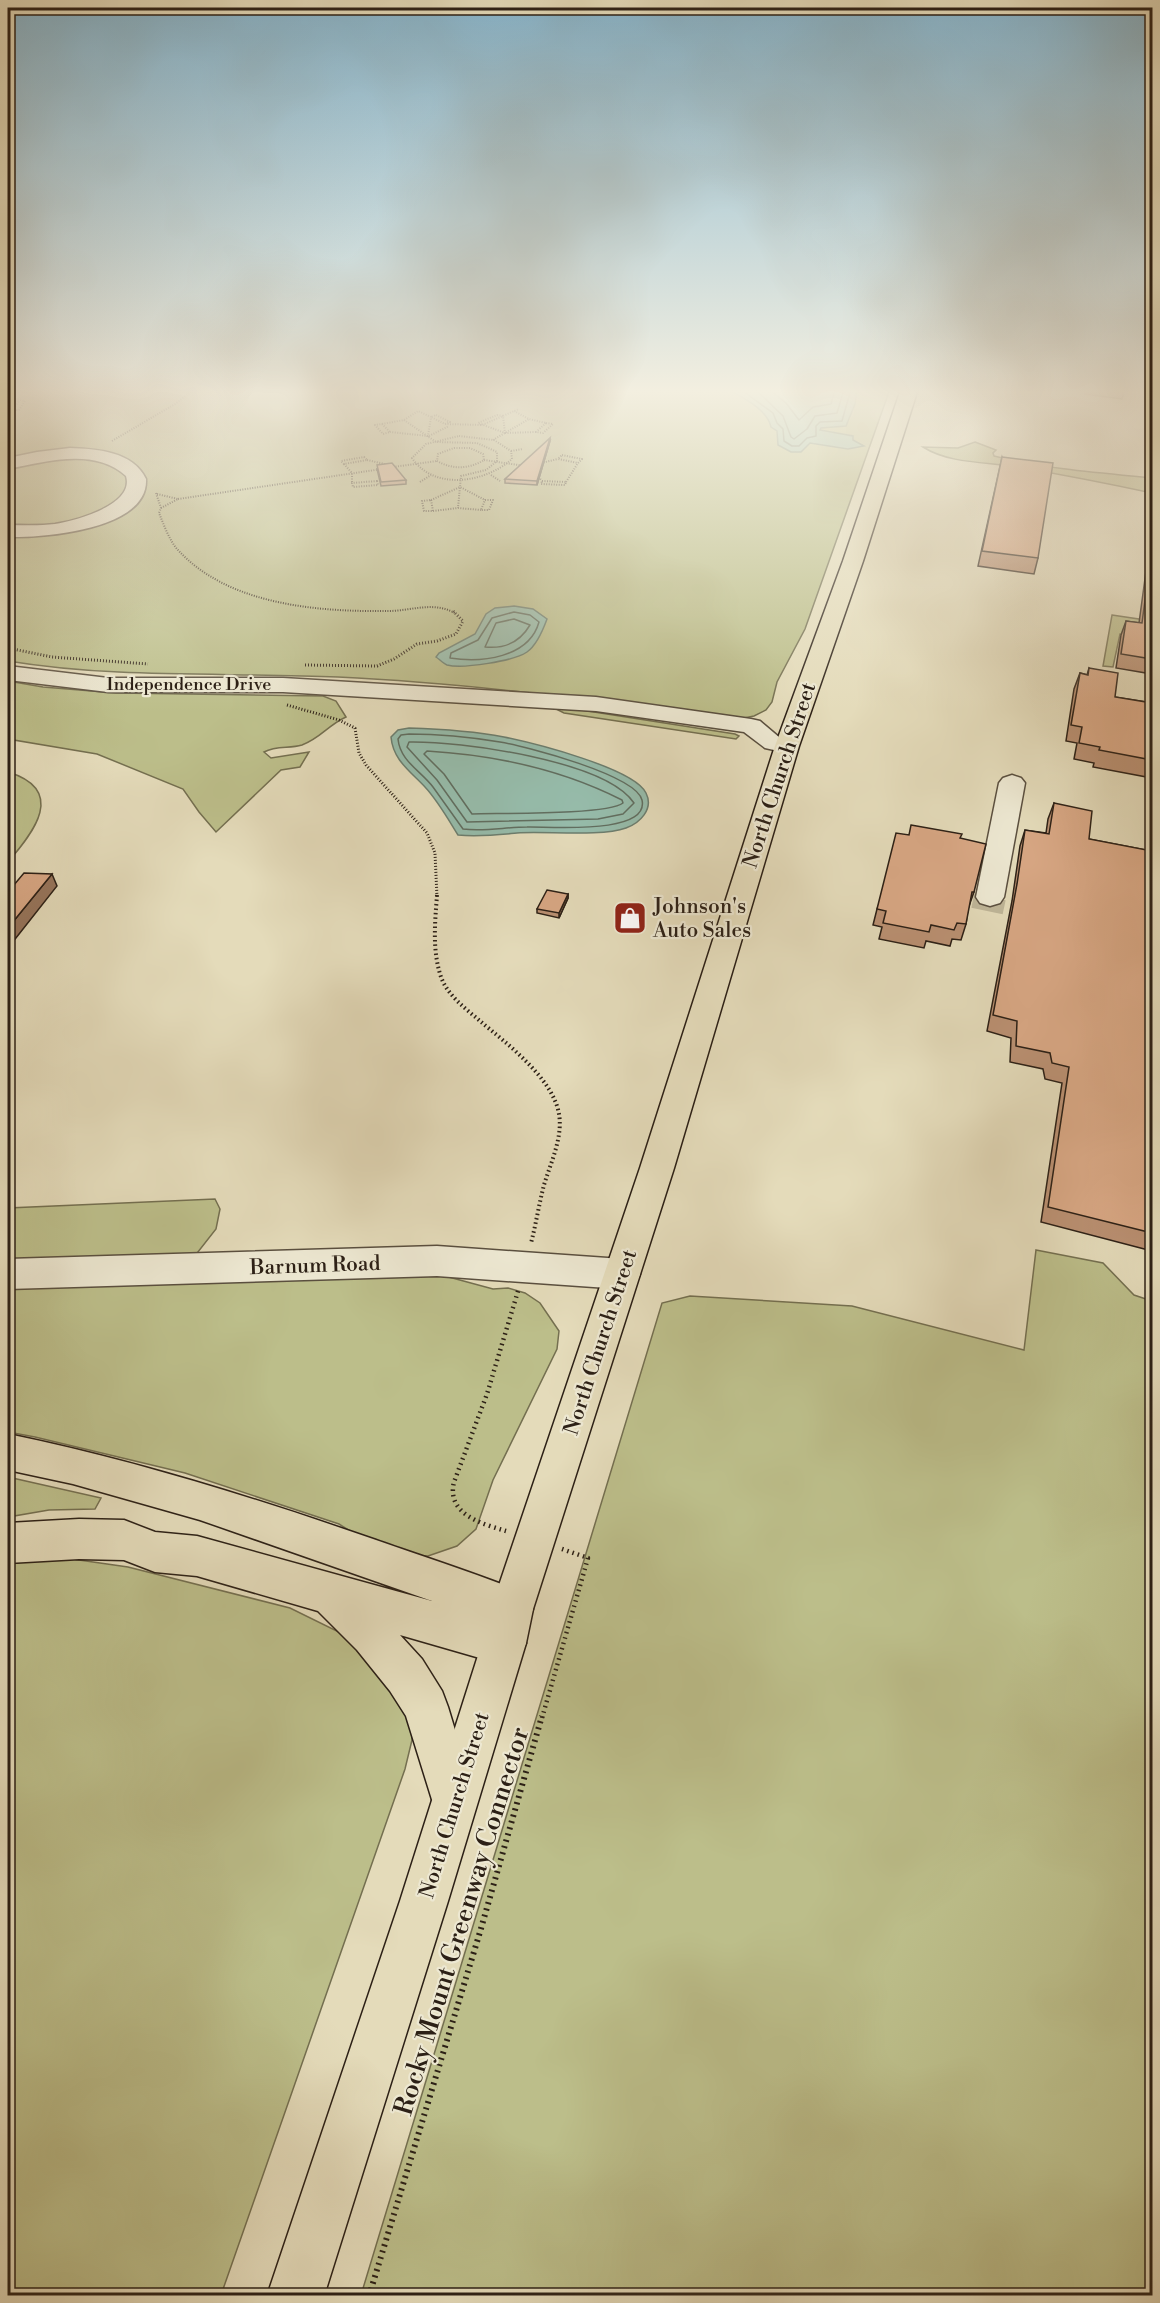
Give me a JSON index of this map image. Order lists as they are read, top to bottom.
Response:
{
  "streets": {
    "main road": ["North Church Street"],
    "street": ["Independence Drive", "Barnum Road"],
    "path": ["Rocky Mount Greenway Connector"]
  },
  "crossings": [
    ["North Church Street", "Barnum Road"]
  ],
  "places": {
    "shop": ["Johnson's Auto Sales"]
  }
}
